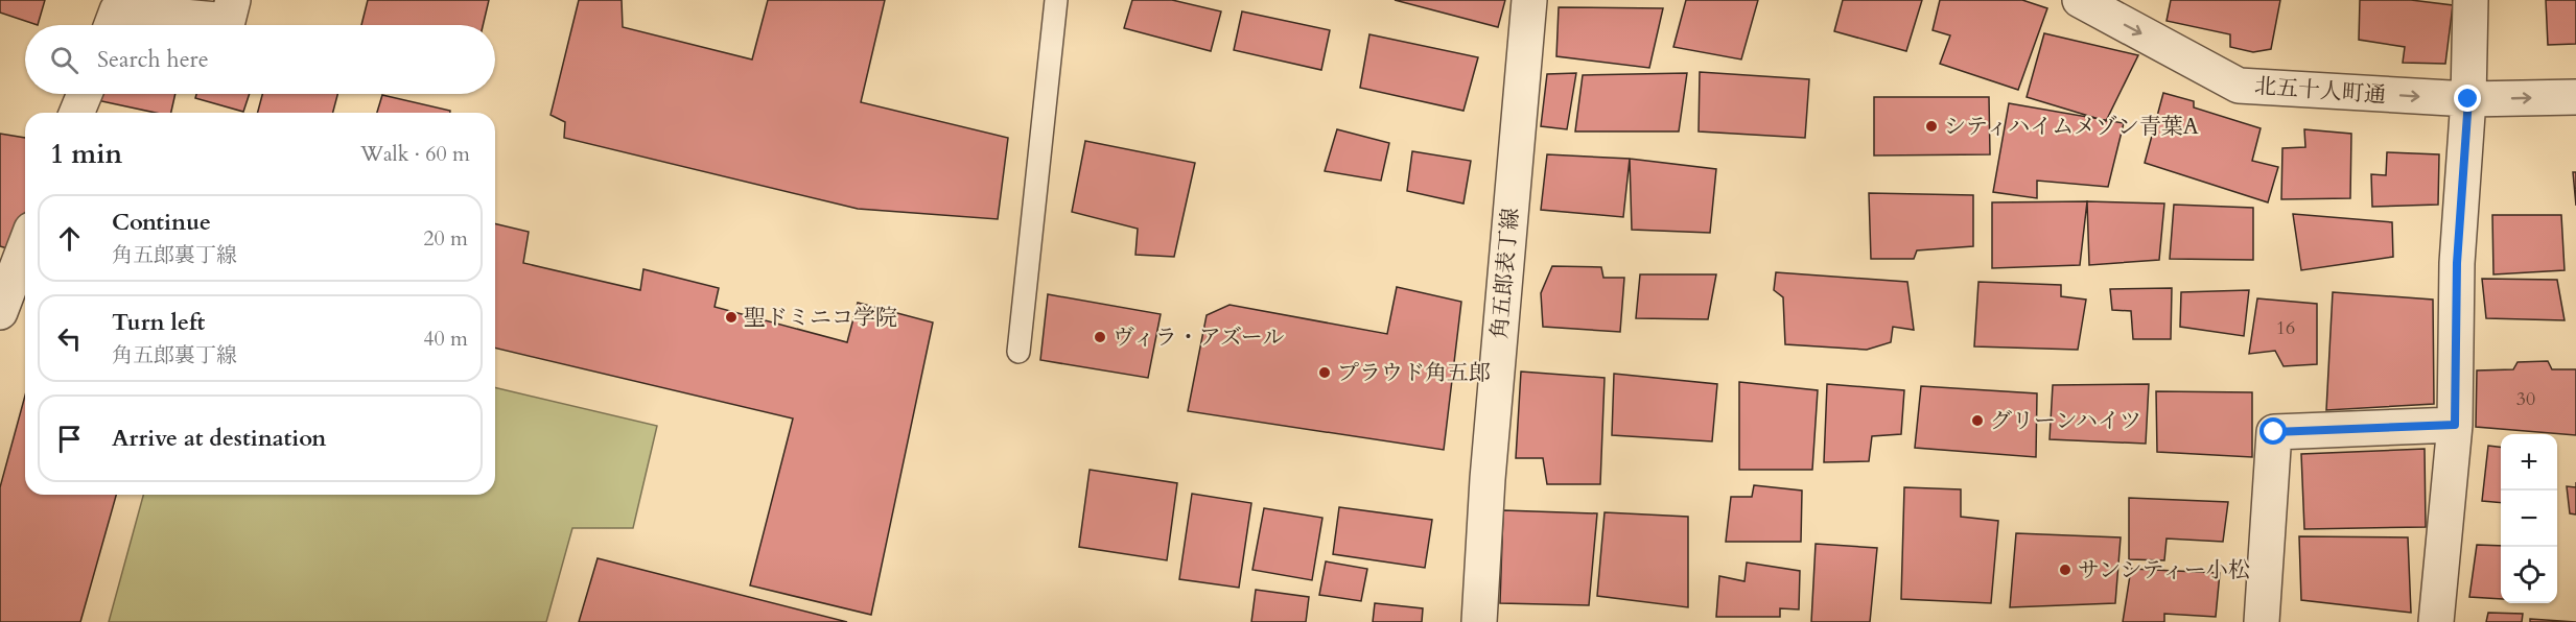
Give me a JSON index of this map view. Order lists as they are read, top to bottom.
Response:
{
  "streets": {
    "street": ["北五十人町通", "角五郎表丁線"]
  },
  "one_way": ["北五十人町通"],
  "places": [
    "シティハイムメゾン青葉A",
    "聖ドミニコ学院",
    "ヴィラ・アズール",
    "プラウド角五郎",
    "グリーンハイツ",
    "サンシティー小松"
  ],
  "house_numbers": ["16", "30"],
  "page": {
    "search": "Search here",
    "heading": ["1 min", "Walk · 60 m"],
    "list": [
      ["Continue", "角五郎裏丁線", "20 m"],
      ["Turn left", "角五郎裏丁線", "40 m"],
      "Arrive at destination"
    ],
    "map_buttons": ["+", "−"]
  }
}
